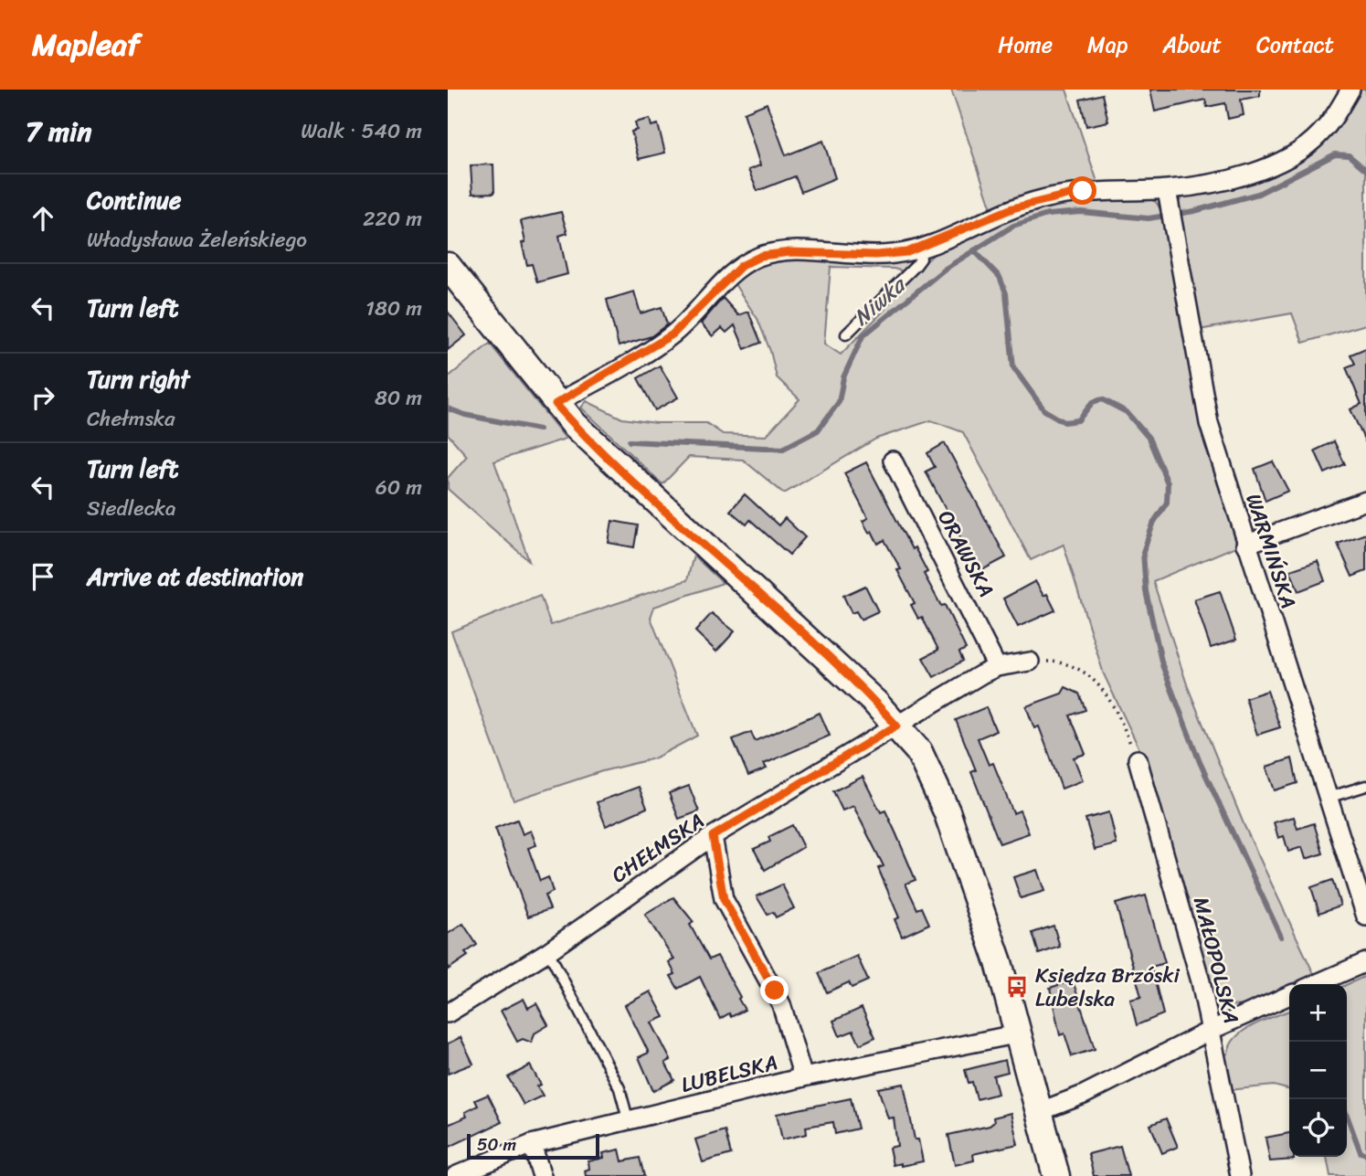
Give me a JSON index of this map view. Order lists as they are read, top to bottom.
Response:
{
  "streets": {
    "street": [
      "WARMIŃSKA",
      "ORAWSKA",
      "CHEŁMSKA",
      "MAŁOPOLSKA",
      "LUBELSKA"
    ]
  },
  "water": ["Niwka"],
  "places": {
    "bus stop": ["Księdza Brzóski Lubelska"]
  },
  "scale_bar": "50 m",
  "page": {
    "header": "Mapleaf",
    "nav": [
      "Home",
      "Map",
      "About",
      "Contact"
    ],
    "heading": ["7 min", "Walk · 540 m"],
    "list": [
      ["Continue", "Władysława Żeleńskiego", "220 m"],
      ["Turn left", "180 m"],
      ["Turn right", "Chełmska", "80 m"],
      ["Turn left", "Siedlecka", "60 m"],
      "Arrive at destination"
    ],
    "map_buttons": ["+", "−"],
    "scale": "50 m"
  }
}
